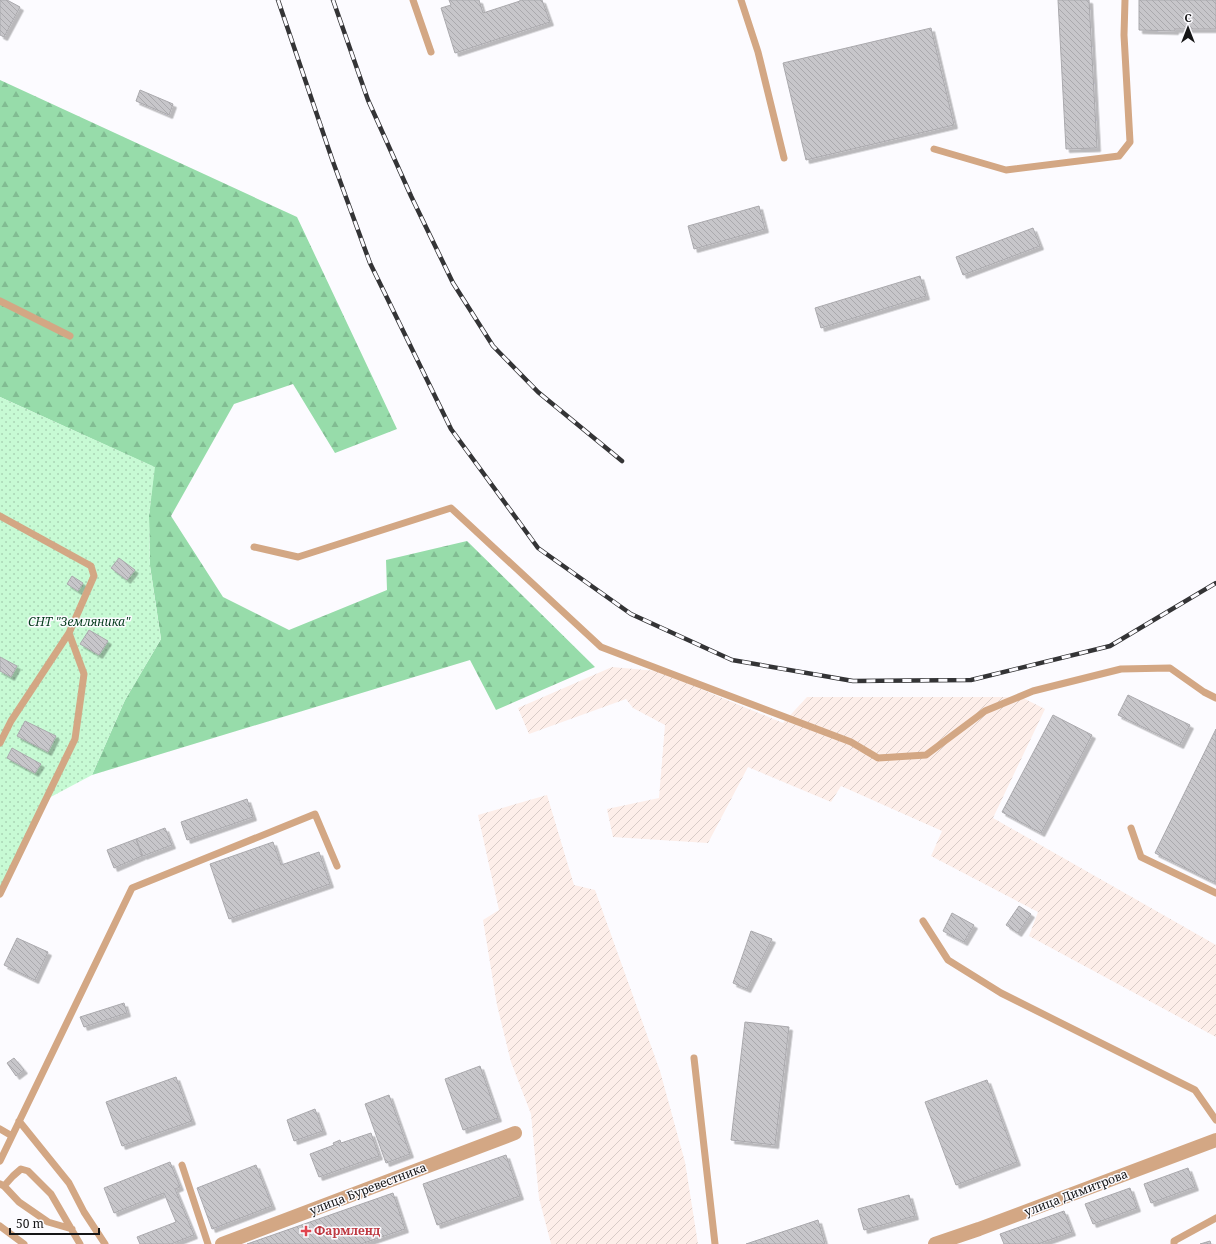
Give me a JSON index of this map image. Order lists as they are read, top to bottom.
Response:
{
  "streets": {
    "street": ["улица Буревестника", "улица Димитрова"]
  },
  "parks": ["СНТ \"Земляника\""],
  "places": {
    "health": ["Фармленд"]
  },
  "scale_bar": "50 m",
  "north": "top"
}
